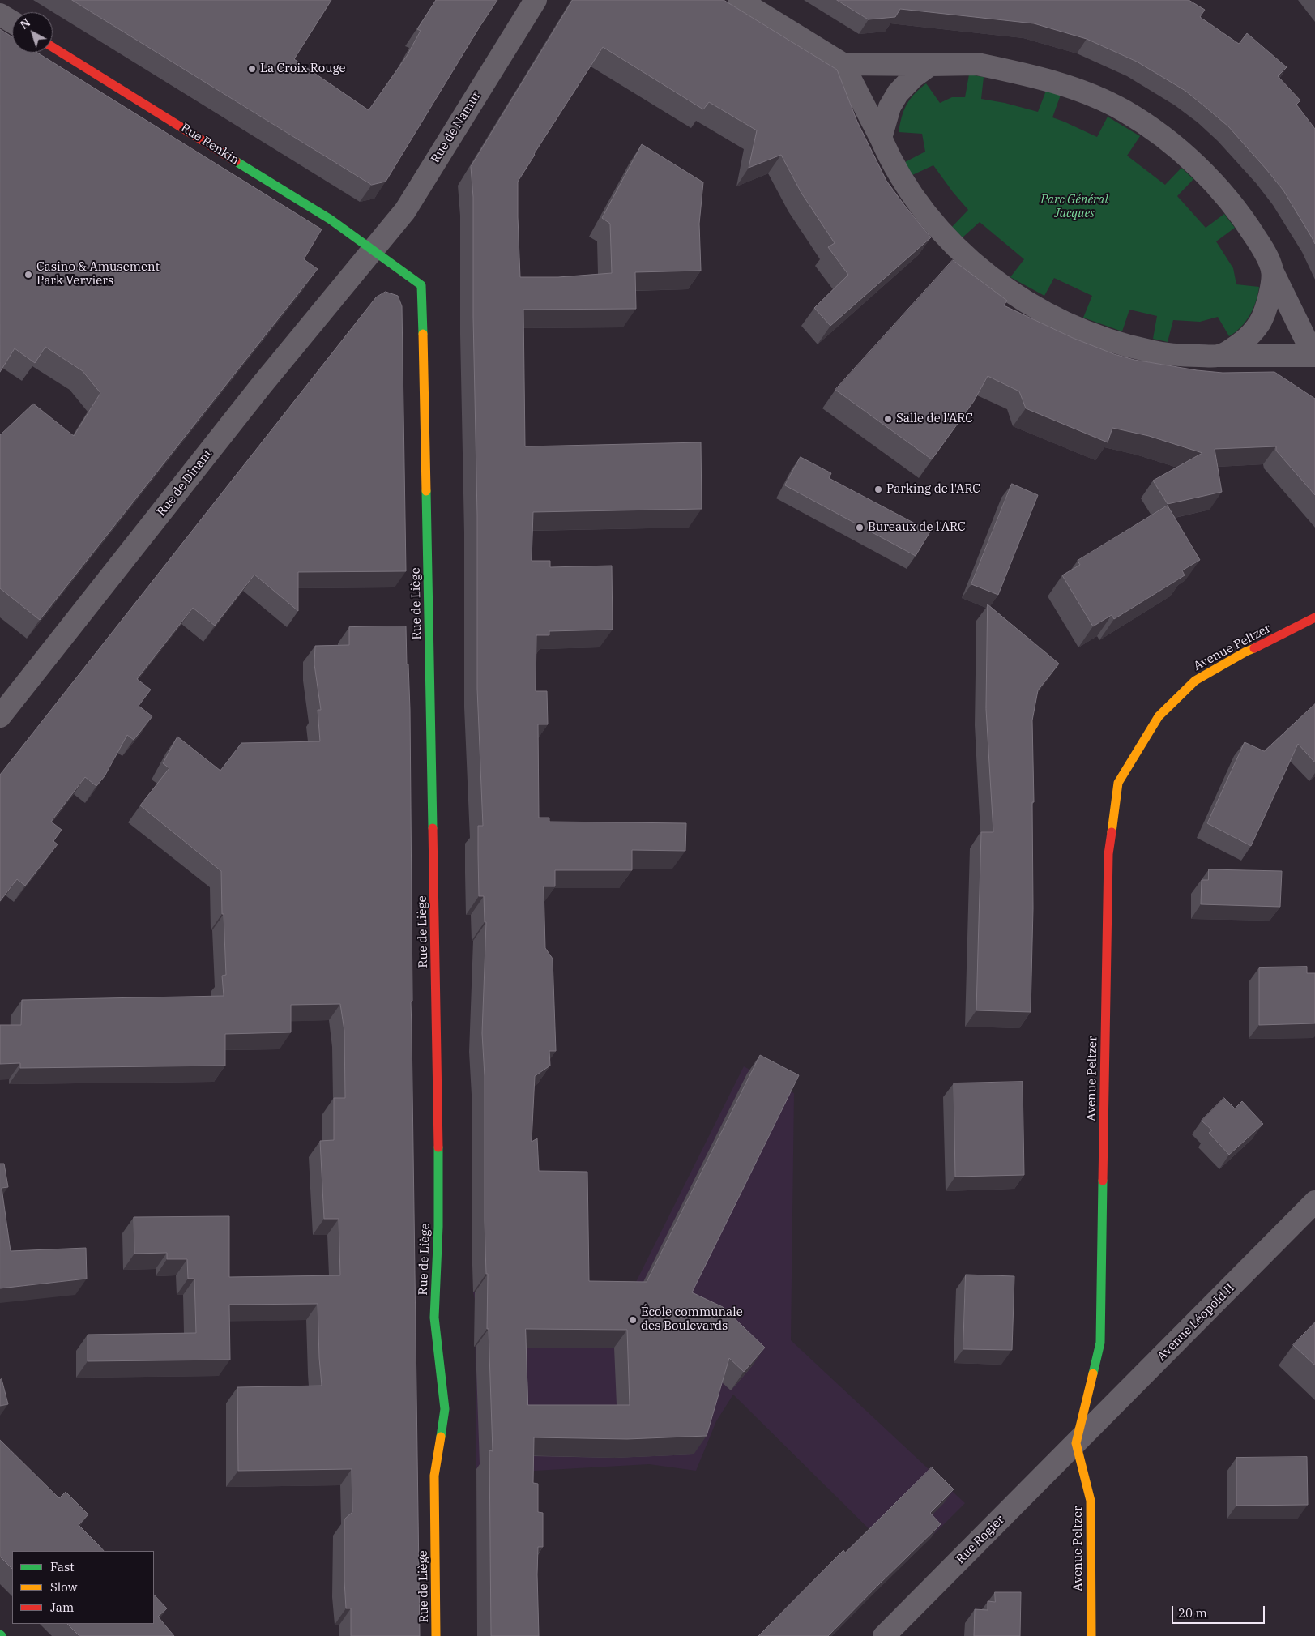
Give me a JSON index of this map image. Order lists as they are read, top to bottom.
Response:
{
  "streets": {
    "street": [
      "Rue de Namur",
      "Rue Renkin",
      "Rue de Dinant",
      "Rue de Liège",
      "Avenue Peltzer",
      "Avenue Léopold II",
      "Rue Rogier"
    ]
  },
  "crossings": [
    ["Rue de Namur", "Rue Renkin"],
    ["Rue de Namur", "Rue de Dinant"],
    ["Rue de Namur", "Rue de Liège"],
    ["Rue Renkin", "Rue de Dinant"],
    ["Rue Renkin", "Rue de Liège"],
    ["Rue de Dinant", "Rue de Liège"],
    ["Avenue Peltzer", "Avenue Léopold II"],
    ["Avenue Peltzer", "Rue Rogier"],
    ["Avenue Léopold II", "Rue Rogier"]
  ],
  "parks": ["Parc Général Jacques"],
  "places": [
    "La Croix Rouge",
    "Casino & Amusement Park Verviers",
    "Salle de l'ARC",
    "Parking de l'ARC",
    "Bureaux de l'ARC",
    "École communale des Boulevards"
  ],
  "legend": ["Fast", "Slow", "Jam"],
  "scale_bar": "20 m",
  "north": "top left"
}
